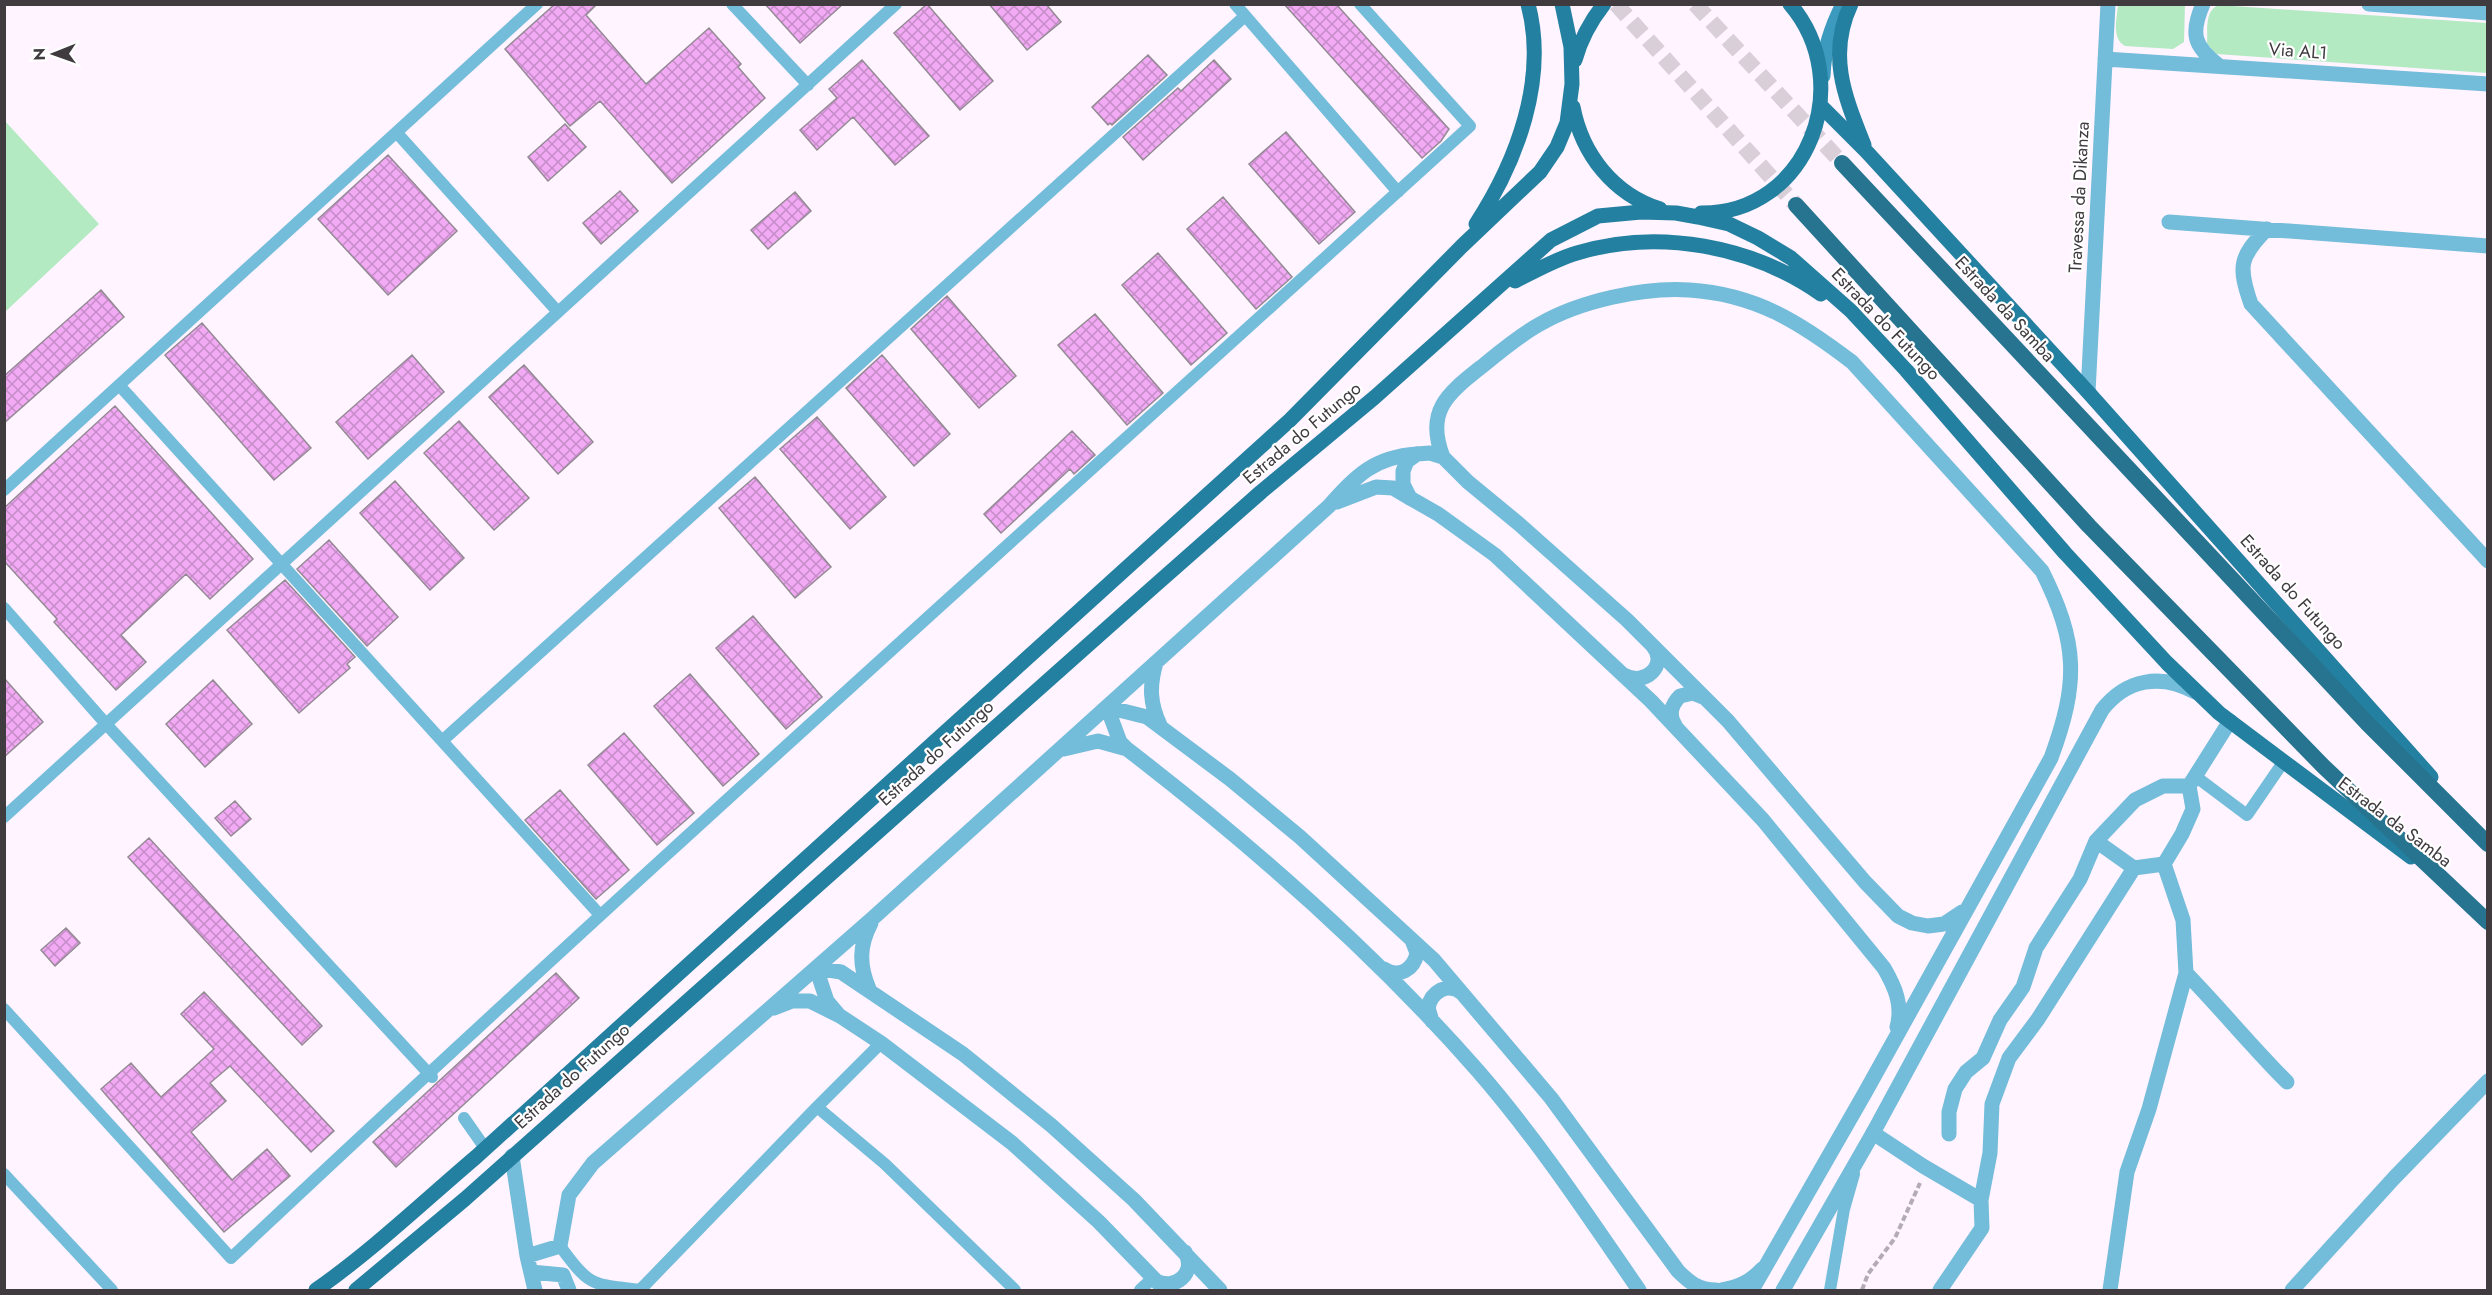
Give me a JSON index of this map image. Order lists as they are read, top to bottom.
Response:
{
  "streets": {
    "highway": ["Estrada da Samba", "Estrada do Futungo"],
    "street": ["Via AL1", "Travessa da Dikanza"]
  },
  "crossings": [
    ["Via AL1", "Travessa da Dikanza"],
    ["Travessa da Dikanza", "Estrada do Futungo"],
    ["Estrada da Samba", "Estrada do Futungo"]
  ],
  "north": "left"
}
